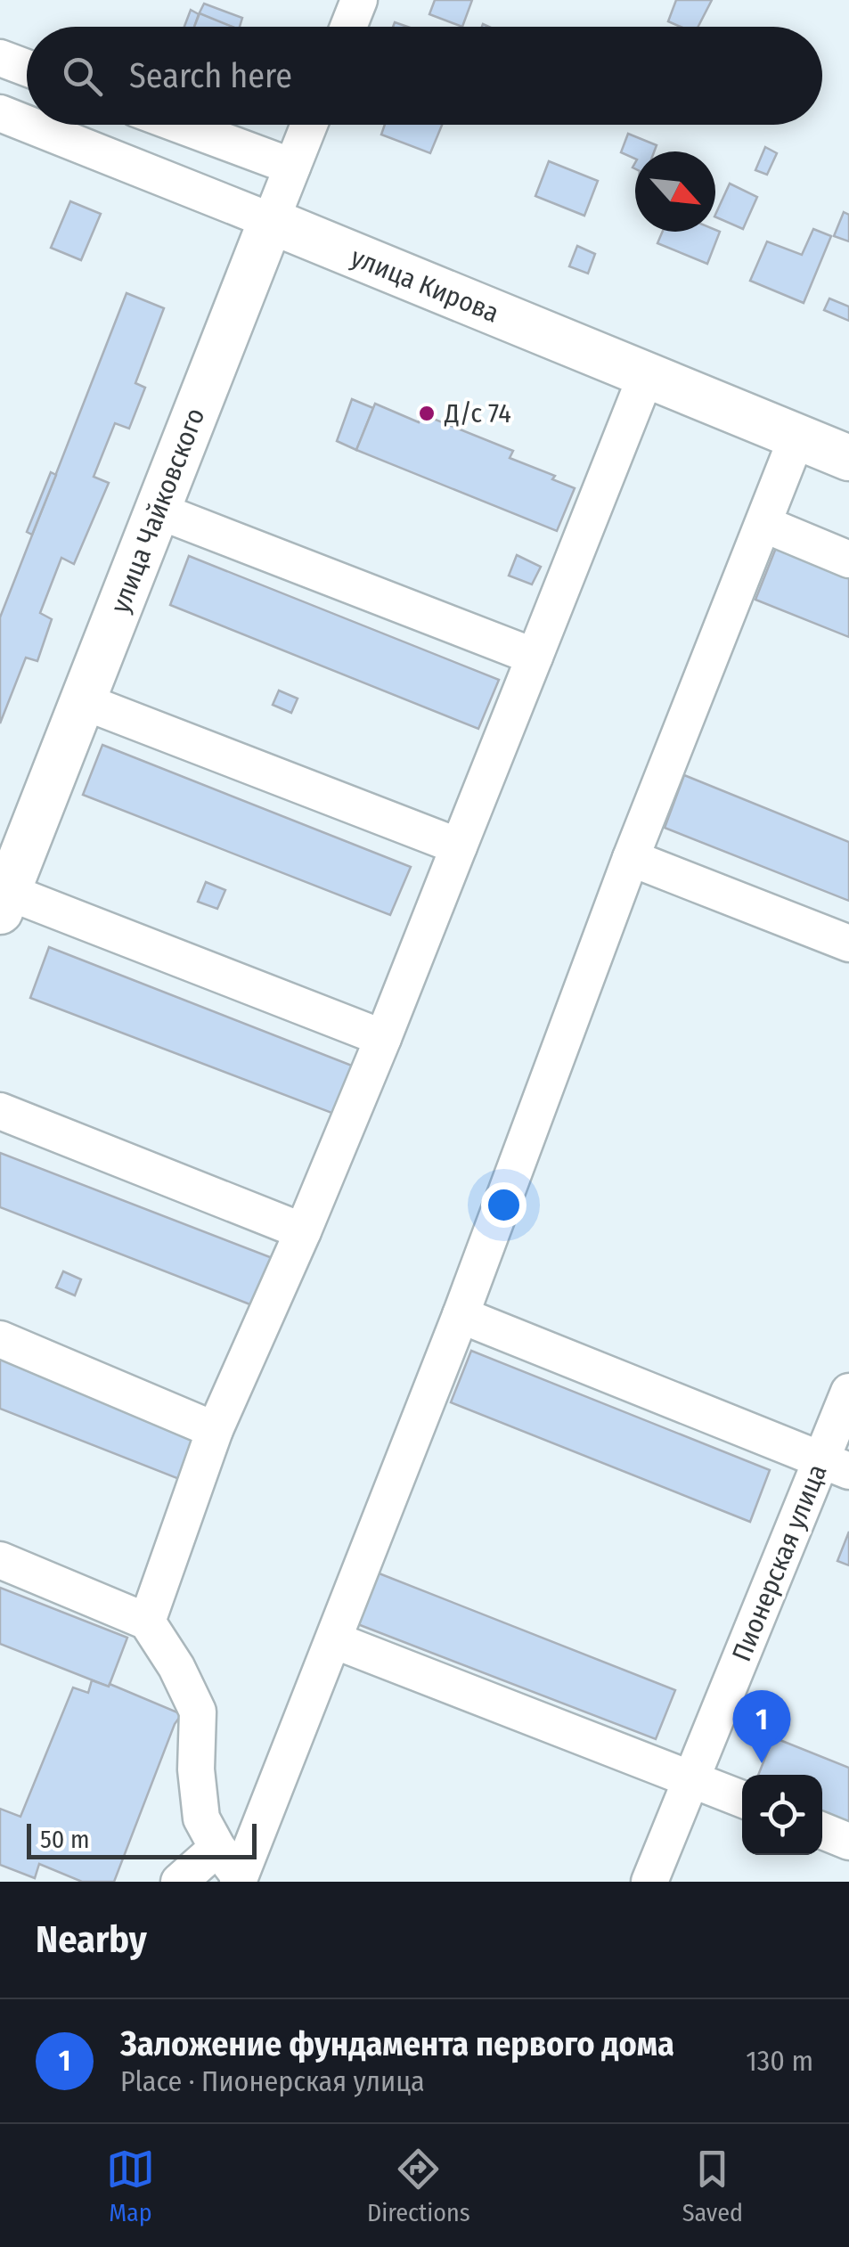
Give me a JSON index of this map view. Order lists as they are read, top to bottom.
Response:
{
  "streets": {
    "main road": ["улица Кирова", "улица Чайковского"],
    "street": ["Пионерская улица"]
  },
  "crossings": [
    ["улица Кирова", "улица Чайковского"]
  ],
  "places": ["Д/с 74"],
  "scale_bar": "50 m",
  "north": "bottom right",
  "page": {
    "search": "Search here",
    "pins": "1",
    "scale": "50 m",
    "heading": "Nearby",
    "list": [
      {
        "mark": "1",
        "name": "Заложение фундамента первого дома",
        "note": "Place · Пионерская улица",
        "value": "130 m"
      }
    ],
    "nav": ["Map", "Directions", "Saved"]
  }
}
